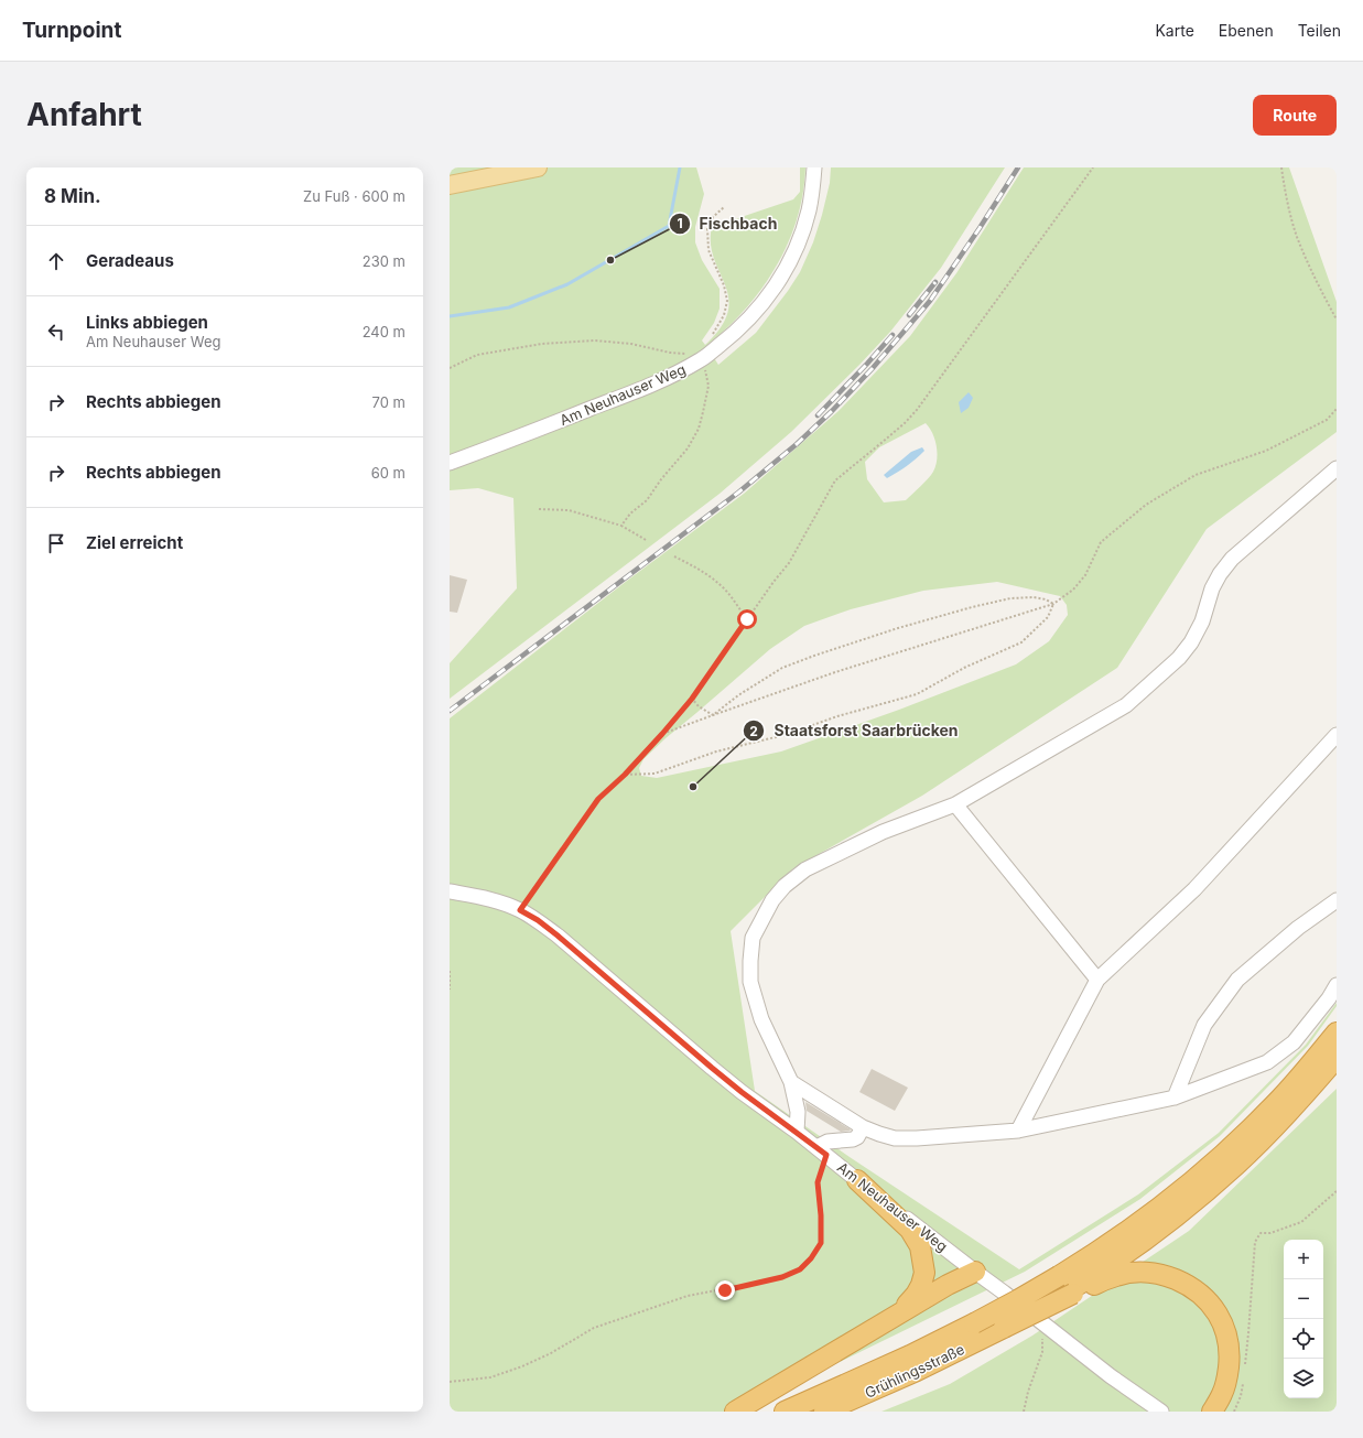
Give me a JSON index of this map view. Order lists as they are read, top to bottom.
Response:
{
  "streets": {
    "highway": ["Grühlingsstraße"],
    "street": ["Am Neuhauser Weg"]
  },
  "places": ["Fischbach", "Staatsforst Saarbrücken"],
  "page": {
    "header": "Turnpoint",
    "nav": ["Karte", "Ebenen", "Teilen"],
    "buttons": "Route",
    "title": "Anfahrt",
    "heading": ["8 Min.", "Zu Fuß · 600 m"],
    "list": [
      ["Geradeaus", "230 m"],
      ["Links abbiegen", "Am Neuhauser Weg", "240 m"],
      ["Rechts abbiegen", "70 m"],
      ["Rechts abbiegen", "60 m"],
      "Ziel erreicht"
    ],
    "map_buttons": ["+", "−"]
  }
}
